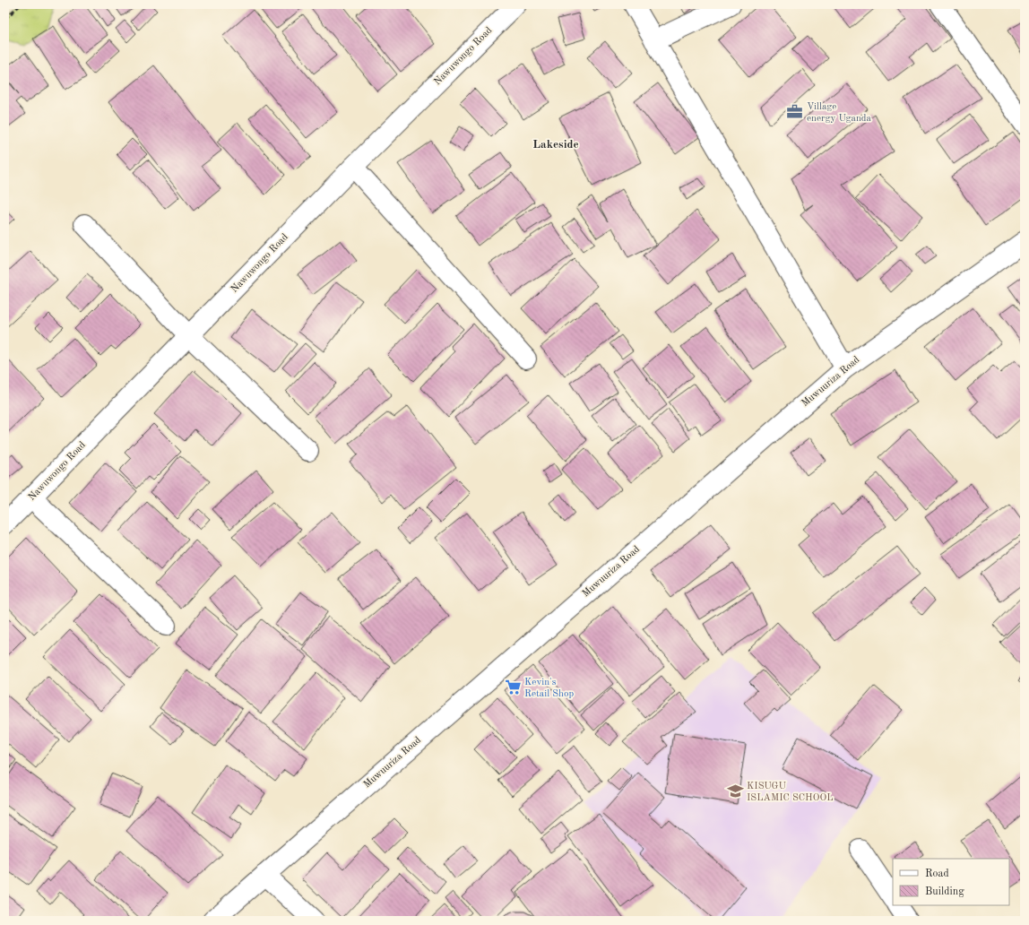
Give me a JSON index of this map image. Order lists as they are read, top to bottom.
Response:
{
  "streets": {
    "street": ["Nawuwongo Road", "Muwuuriza Road"]
  },
  "districts": ["Lakeside"],
  "places": {
    "office": ["Village energy Uganda"],
    "supermarket": ["Kevin's Retail Shop"],
    "school or university": ["KISUGU ISLAMIC SCHOOL"]
  },
  "legend": ["Road", "Building"]
}
